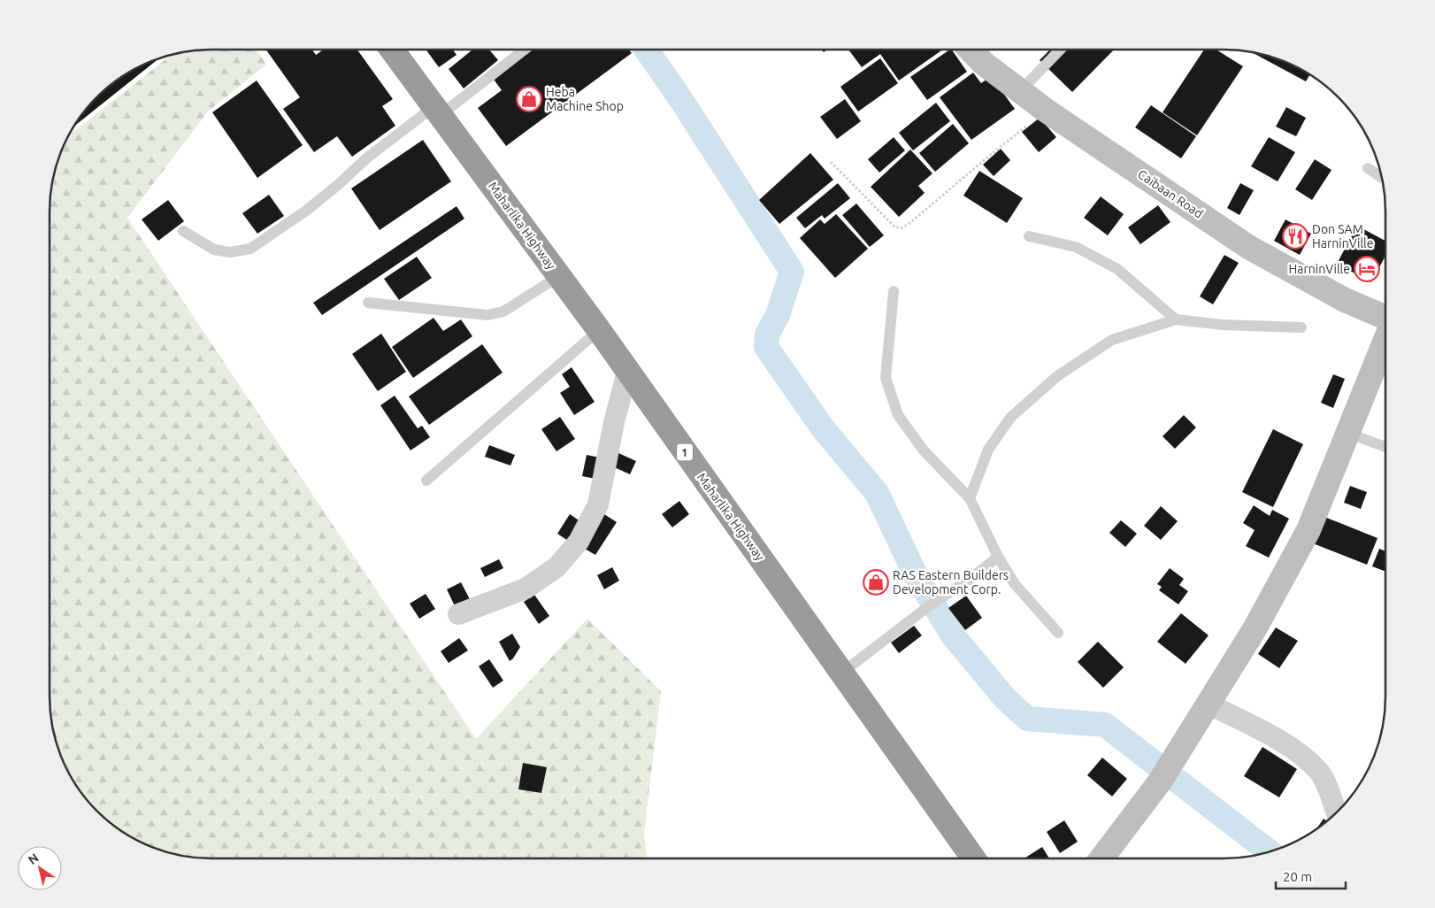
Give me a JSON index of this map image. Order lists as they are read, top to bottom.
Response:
{
  "streets": {
    "highway": ["Maharlika Highway", "1"],
    "street": ["Caibaan Road"]
  },
  "places": {
    "shop": ["Heba Machine Shop", "RAS Eastern Builders Development Corp."],
    "restaurant": ["Don SAM HarninVille"],
    "hotel": ["HarninVille"]
  },
  "scale_bar": "20 m",
  "north": "top left"
}
